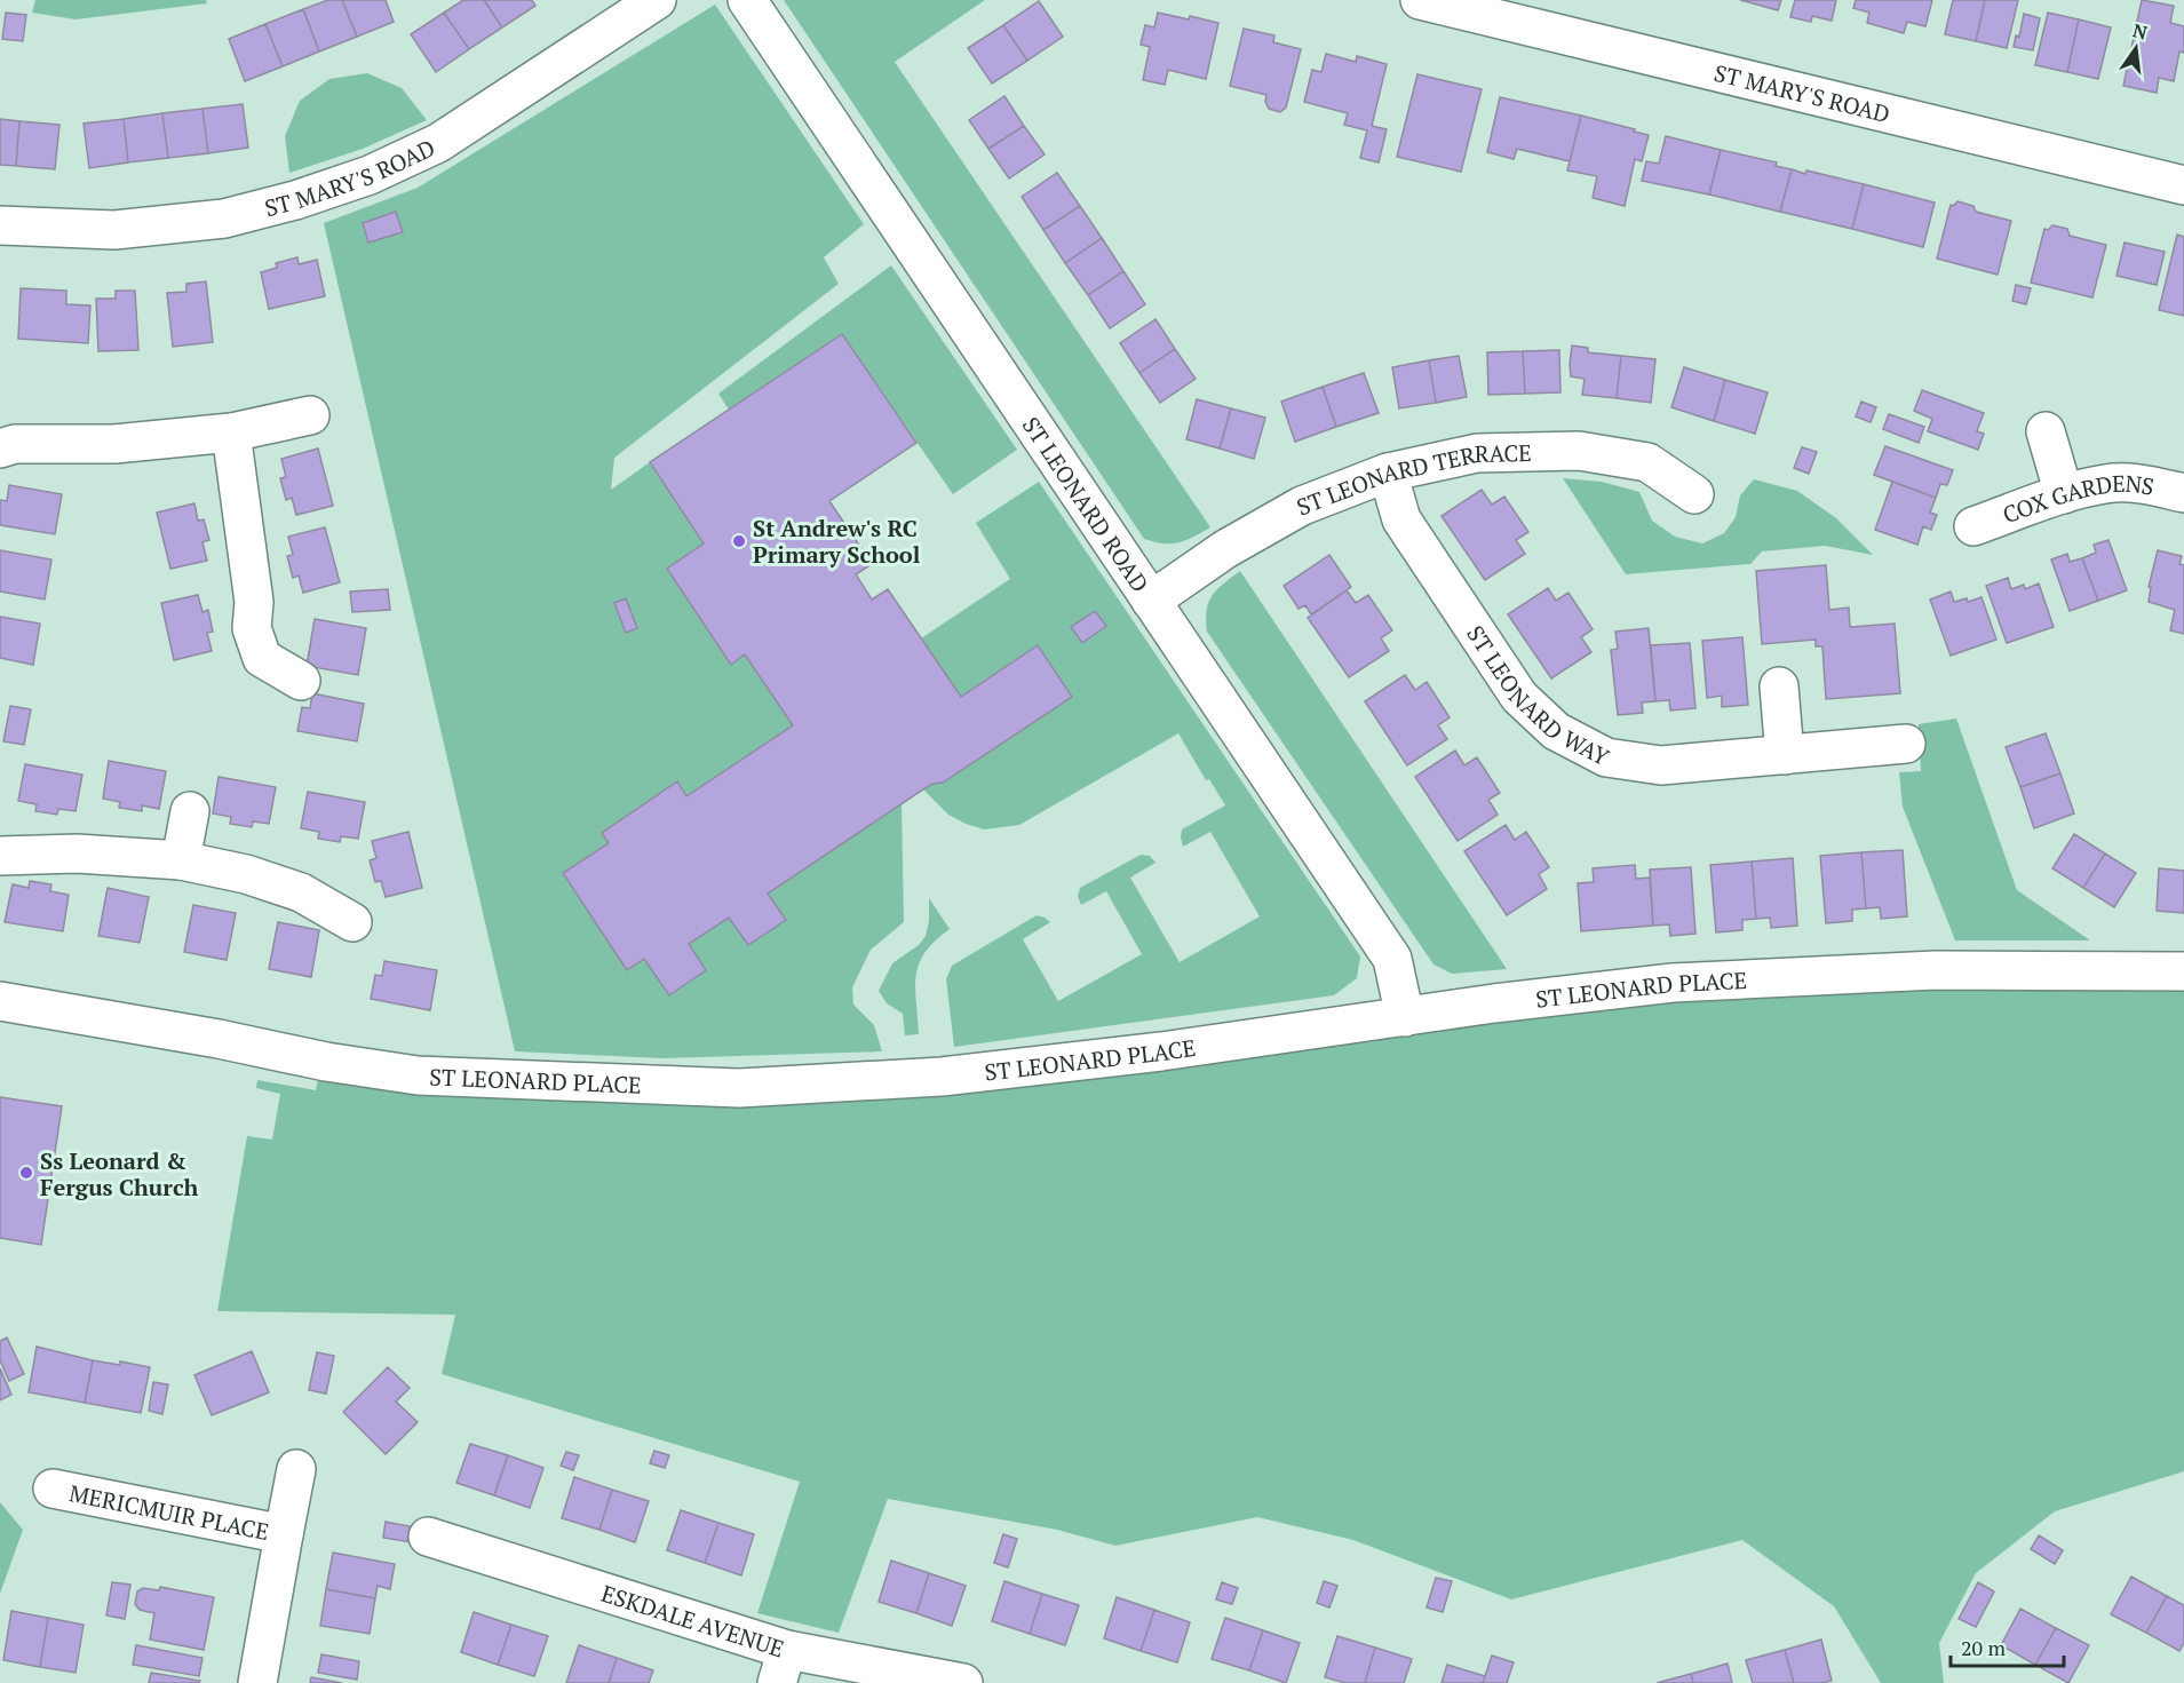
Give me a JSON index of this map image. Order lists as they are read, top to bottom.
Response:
{
  "streets": {
    "street": [
      "ST MARY'S ROAD",
      "ST LEONARD TERRACE",
      "ST LEONARD ROAD",
      "COX GARDENS",
      "ST LEONARD WAY",
      "ST LEONARD PLACE",
      "MERICMUIR PLACE",
      "ESKDALE AVENUE"
    ]
  },
  "crossings": [
    ["ST LEONARD TERRACE", "ST LEONARD ROAD"],
    ["ST LEONARD TERRACE", "ST LEONARD WAY"],
    ["ST LEONARD ROAD", "ST LEONARD PLACE"]
  ],
  "places": ["St Andrew's RC Primary School", "Ss Leonard & Fergus Church"],
  "scale_bar": "20 m",
  "north": "top"
}
